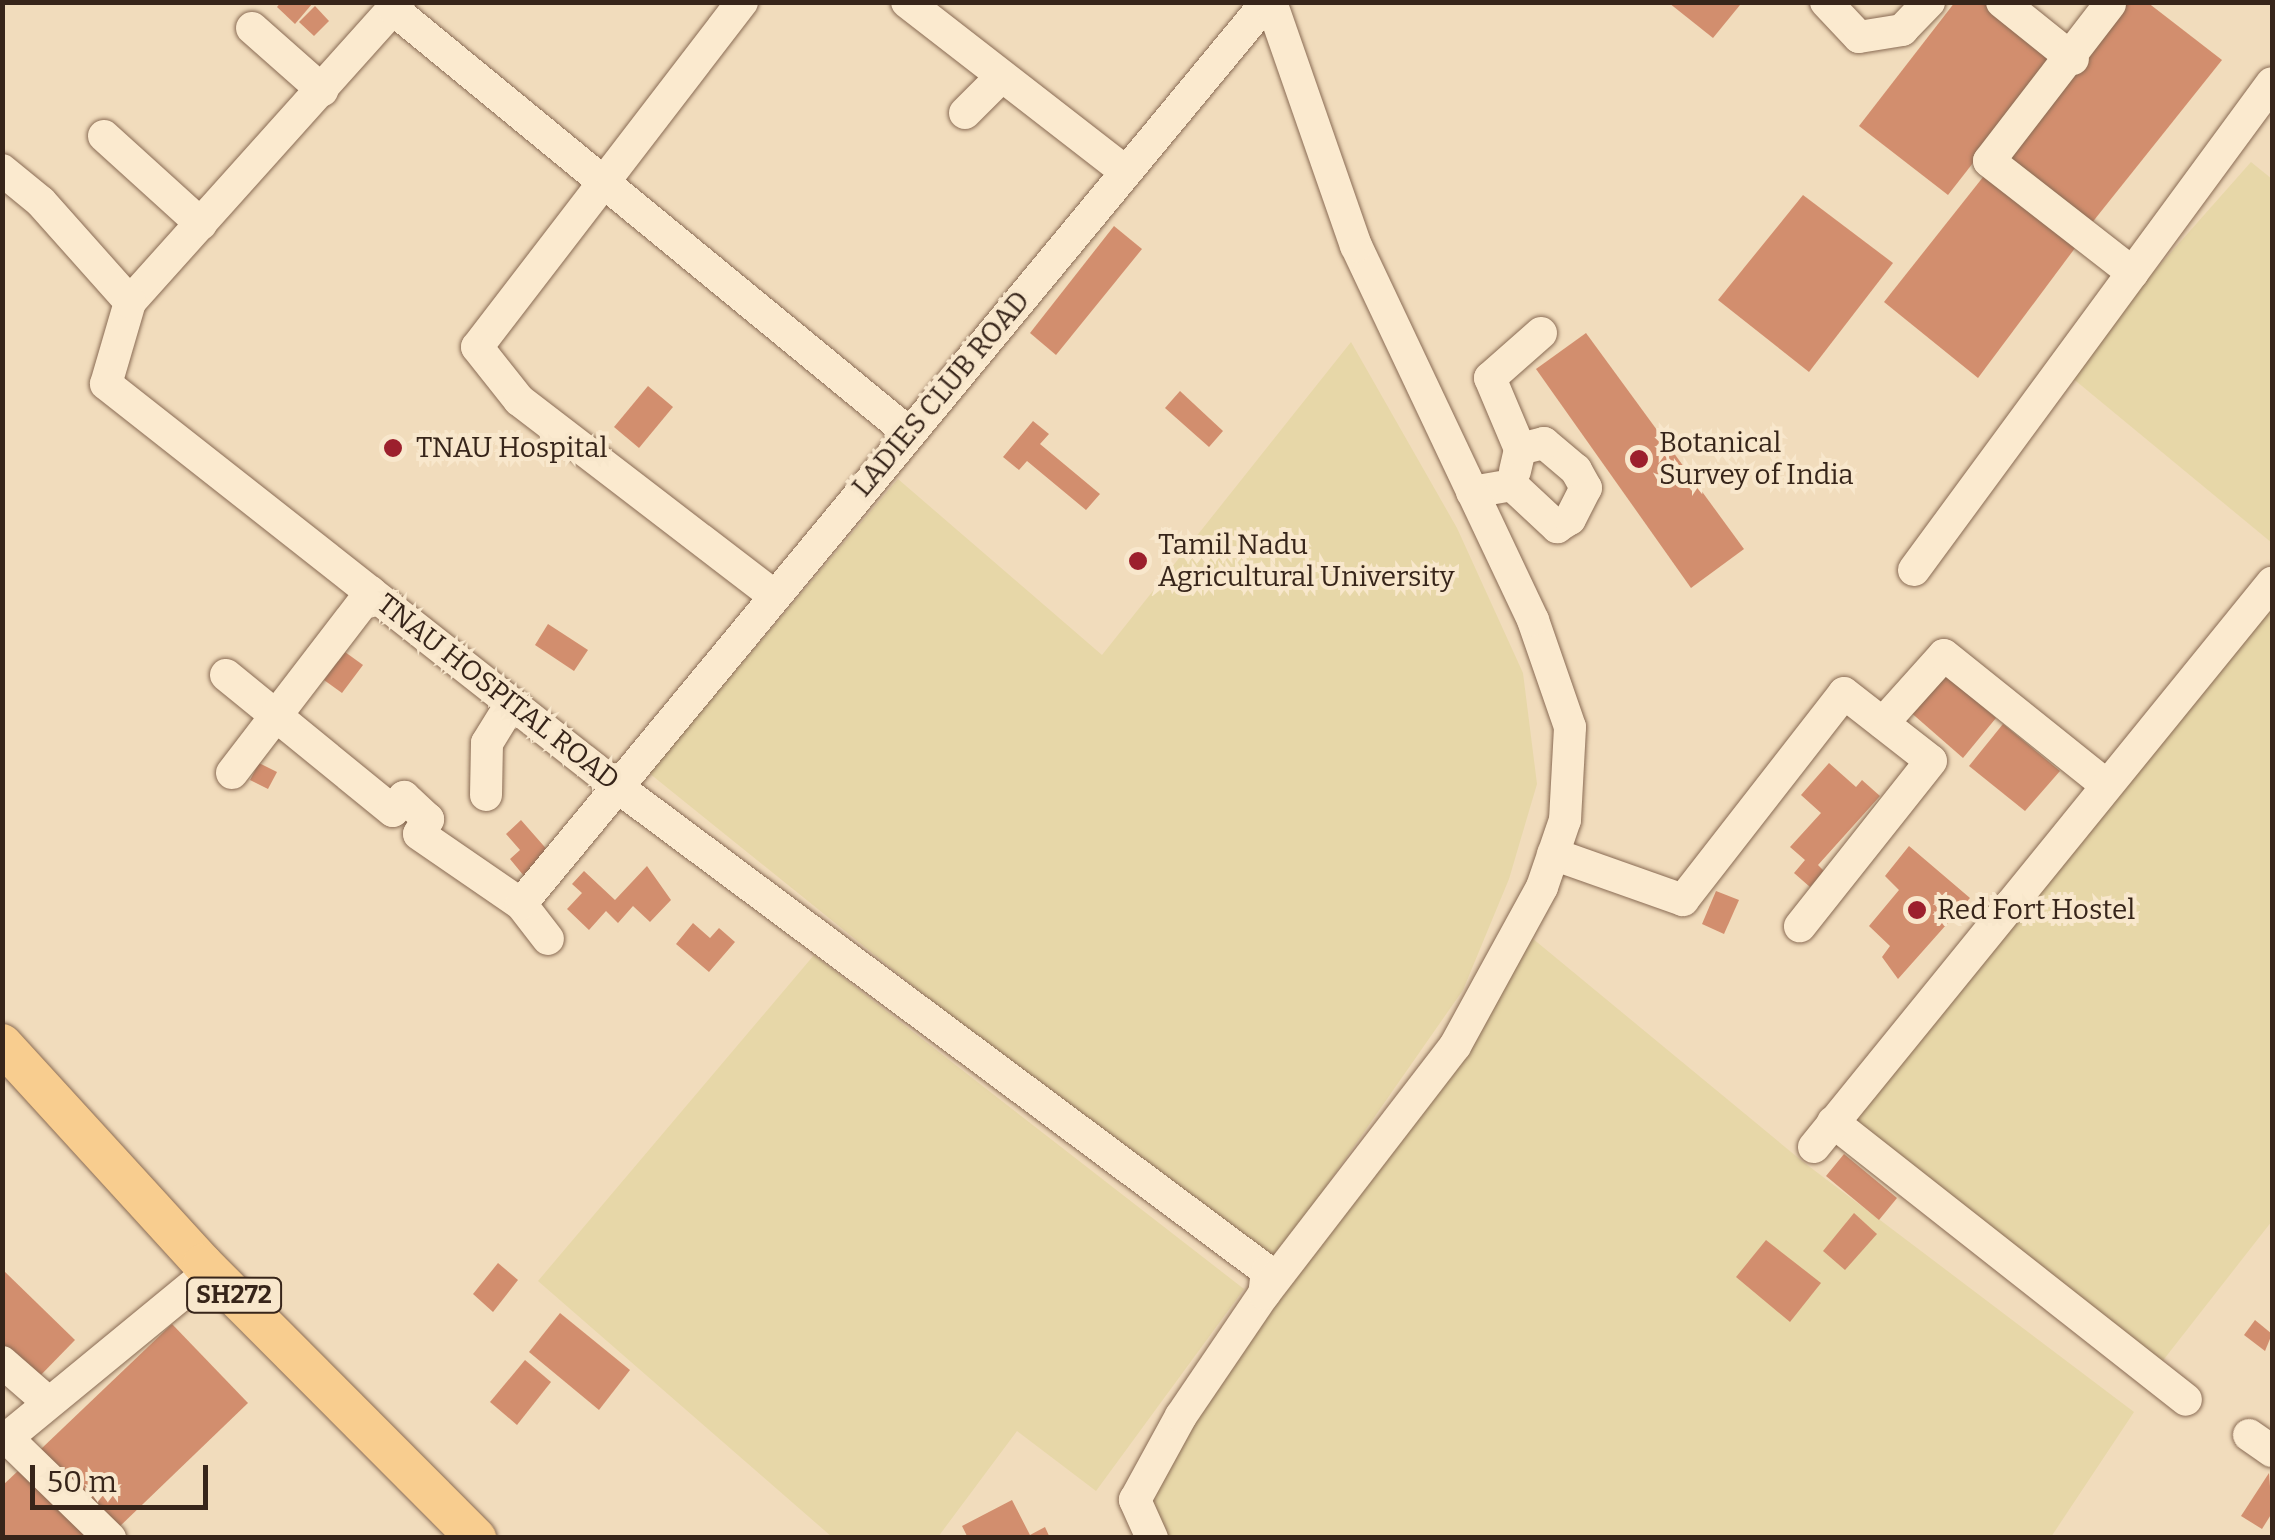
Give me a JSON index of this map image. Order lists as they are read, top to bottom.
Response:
{
  "streets": {
    "main road": ["SH272"],
    "street": ["LADIES CLUB ROAD", "TNAU HOSPITAL ROAD"]
  },
  "crossings": [
    ["LADIES CLUB ROAD", "TNAU HOSPITAL ROAD"]
  ],
  "places": [
    "TNAU Hospital",
    "Botanical Survey of India",
    "Tamil Nadu Agricultural University",
    "Red Fort Hostel"
  ],
  "scale_bar": "50 m"
}
